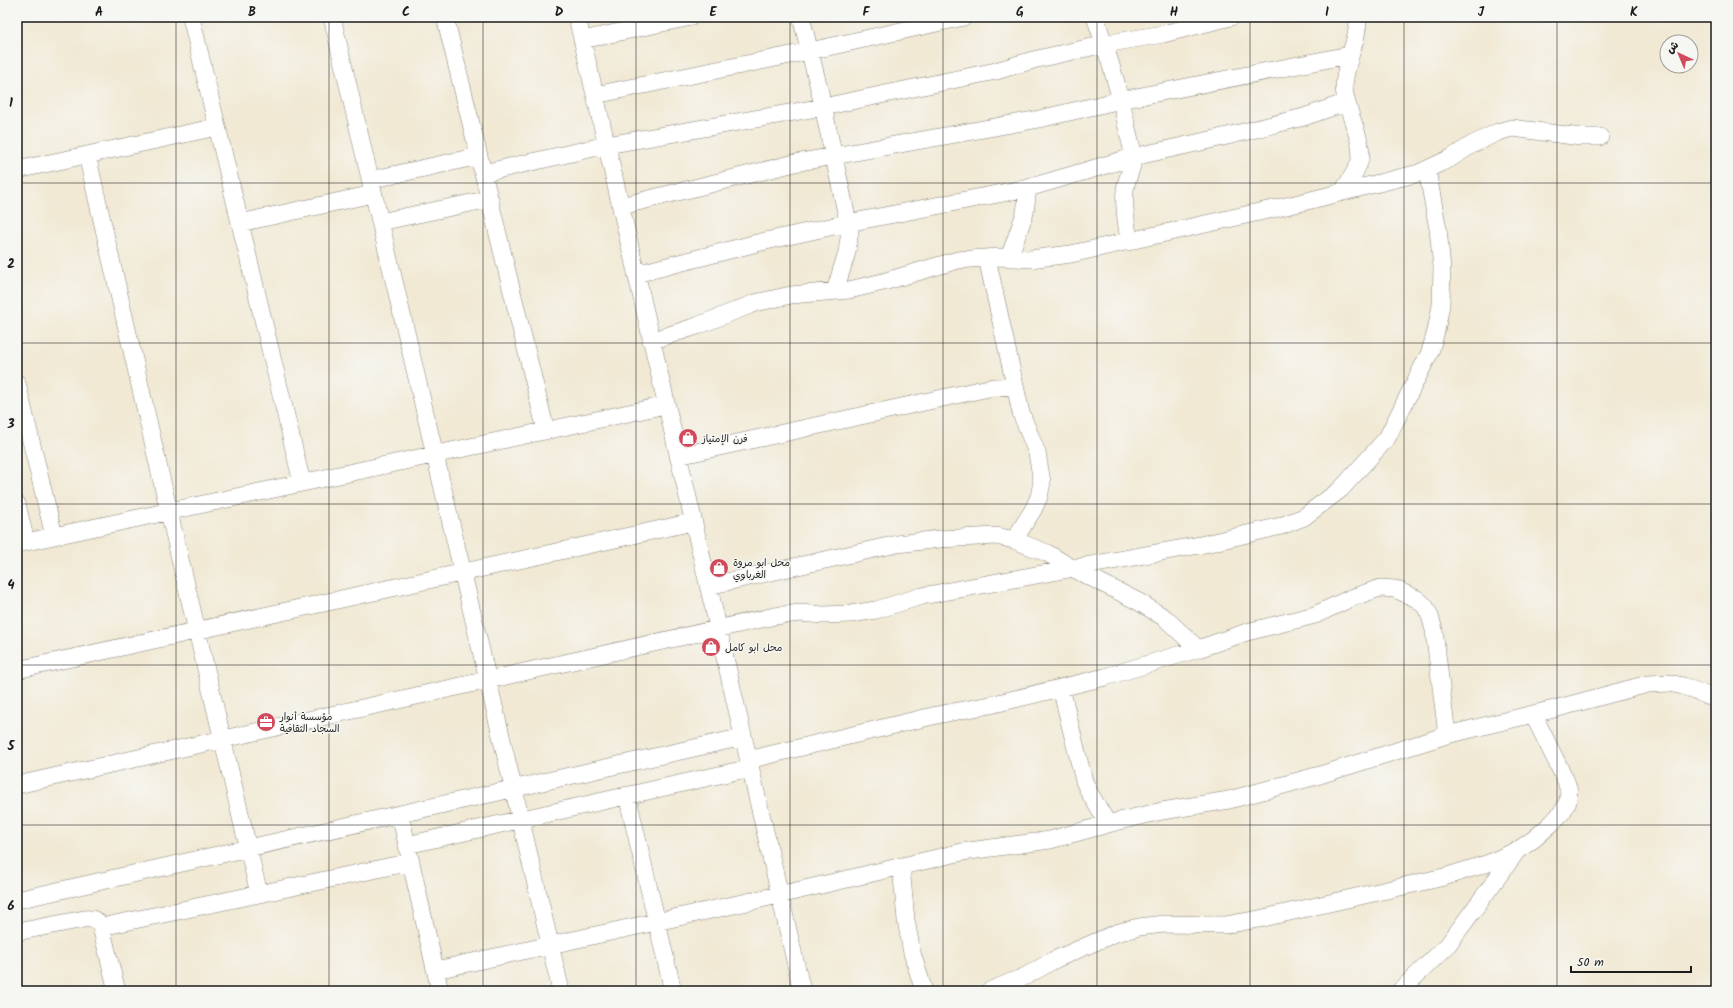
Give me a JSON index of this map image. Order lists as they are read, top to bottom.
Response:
{
  "places": {
    "shop": ["فرن الإمتياز", "محل ابو مروة الغرباوي", "محل ابو كامل"],
    "office": ["مؤسسة أنوار السجاد الثقافية"]
  },
  "scale_bar": "50 m",
  "north": "top left",
  "grid": {
    "columns": [
      "A",
      "B",
      "C",
      "D",
      "E",
      "F",
      "G",
      "H",
      "I",
      "J",
      "K"
    ],
    "rows": [
      "1",
      "2",
      "3",
      "4",
      "5",
      "6"
    ]
  }
}
